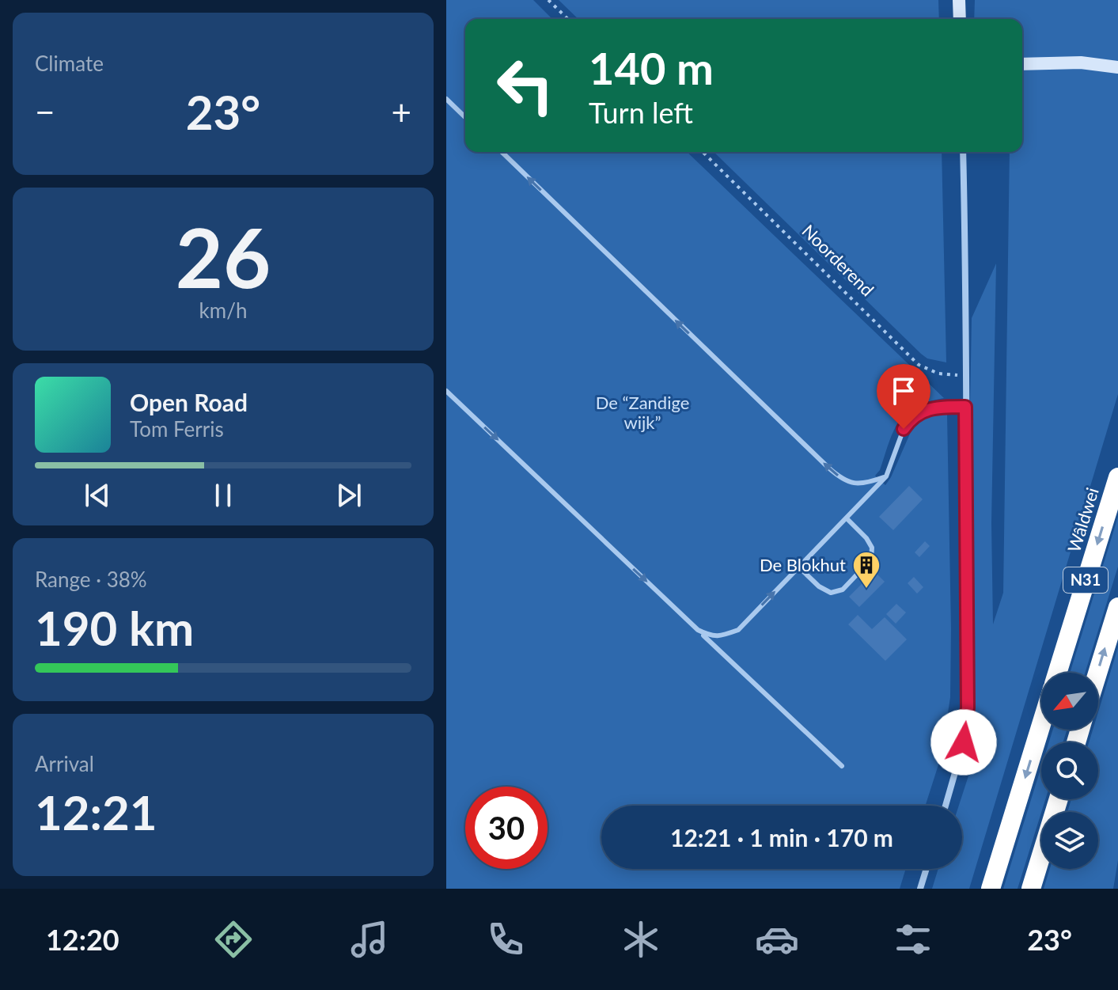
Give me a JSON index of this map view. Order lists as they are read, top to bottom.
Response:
{
  "streets": {
    "highway": ["Wâldwei", "N31"],
    "path": ["Noorderend"]
  },
  "parks": ["De “Zandige wijk”"],
  "places": {
    "building": ["De Blokhut"]
  },
  "north": "bottom left",
  "page": {
    "tile": [
      "Climate",
      ["26", "km/h"],
      ["Range · 38%", "190 km"],
      ["Arrival", "12:21"]
    ],
    "turn": ["140 m", "Turn left"],
    "heat": ["−", "23°", "+"],
    "song": ["Open Road", "Tom Ferris"],
    "limit": "30",
    "trip": "12:21 · 1 min · 170 m",
    "tabs": ["12:20", "23°"]
  }
}
